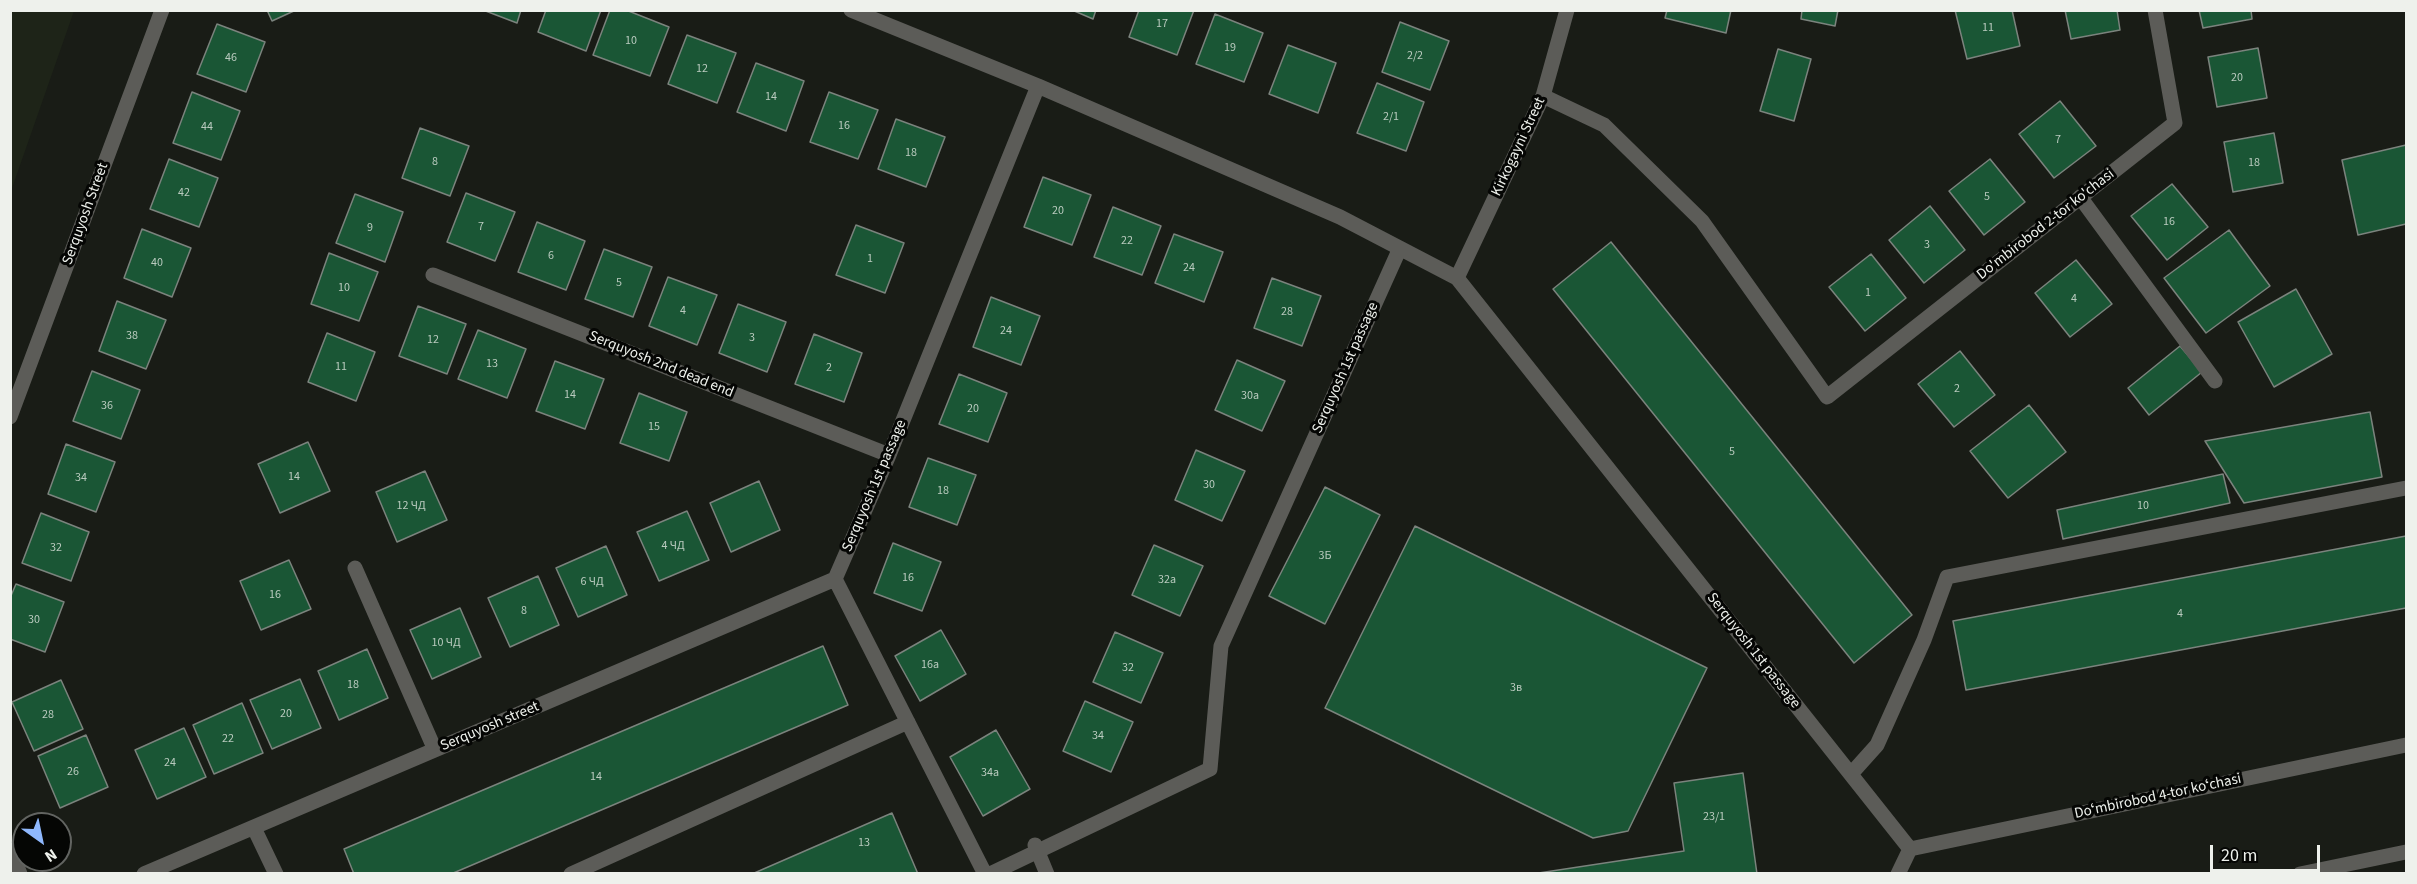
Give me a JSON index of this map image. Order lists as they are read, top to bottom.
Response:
{
  "streets": {
    "street": [
      "Kirkogayni Street",
      "Serquyosh Street",
      "Do'mbirobod 2-tor ko'chasi",
      "Serquyosh 2nd dead end",
      "Serquyosh 1st passage",
      "Serquyosh street",
      "Doʻmbirobod 4-tor koʻchasi"
    ]
  },
  "crossings": [
    ["Kirkogayni Street", "Do'mbirobod 2-tor ko'chasi"],
    ["Kirkogayni Street", "Serquyosh 1st passage"],
    ["Serquyosh 2nd dead end", "Serquyosh 1st passage"],
    ["Serquyosh 1st passage", "Serquyosh street"],
    ["Serquyosh 1st passage", "Doʻmbirobod 4-tor koʻchasi"]
  ],
  "house_numbers": [
    "17",
    "11",
    "10",
    "19",
    "2/2",
    "46",
    "12",
    "20",
    "14",
    "2/1",
    "16",
    "44",
    "7",
    "18",
    "8",
    "18",
    "42",
    "5",
    "20",
    "16",
    "7",
    "9",
    "22",
    "3",
    "6",
    "1",
    "40",
    "24",
    "5",
    "10",
    "1",
    "4",
    "4",
    "28",
    "24",
    "38",
    "3",
    "12",
    "13",
    "11",
    "2",
    "2",
    "14",
    "30а",
    "36",
    "20",
    "15",
    "5",
    "14",
    "34",
    "30",
    "18",
    "12 ЧД",
    "10",
    "4 ЧД",
    "32",
    "3Б",
    "16",
    "32a",
    "6 ЧД",
    "16",
    "8",
    "4",
    "30",
    "10 ЧД",
    "16а",
    "32",
    "18",
    "3в",
    "20",
    "28",
    "34",
    "22",
    "24",
    "26",
    "34а",
    "14",
    "23/1",
    "13"
  ],
  "scale_bar": "20 m",
  "north": "bottom right"
}
